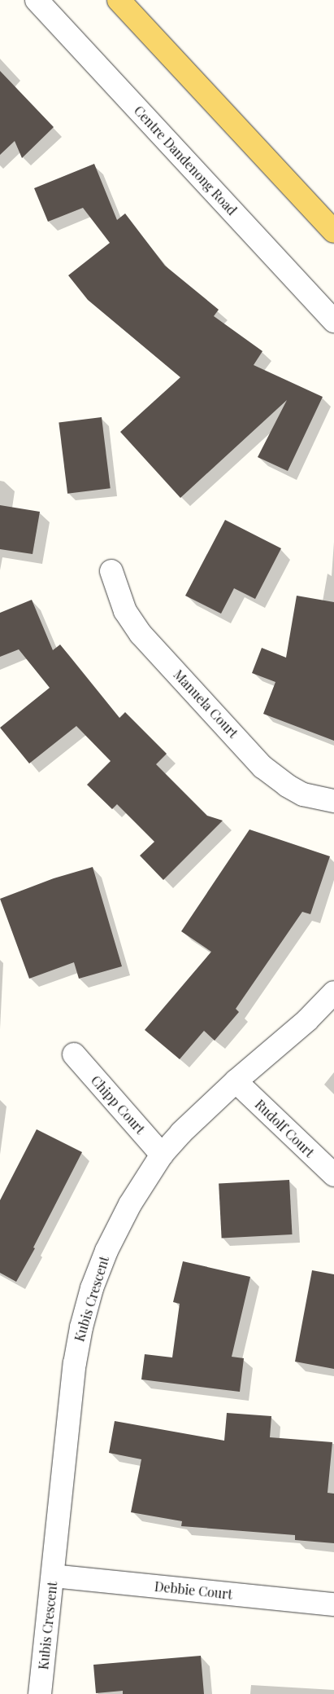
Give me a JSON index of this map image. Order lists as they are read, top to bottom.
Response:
{
  "streets": {
    "street": [
      "Centre Dandenong Road",
      "Manuela Court",
      "Chipp Court",
      "Rudolf Court",
      "Kubis Crescent",
      "Debbie Court"
    ]
  },
  "crossings": [
    ["Chipp Court", "Kubis Crescent"],
    ["Rudolf Court", "Kubis Crescent"],
    ["Kubis Crescent", "Debbie Court"]
  ]
}
